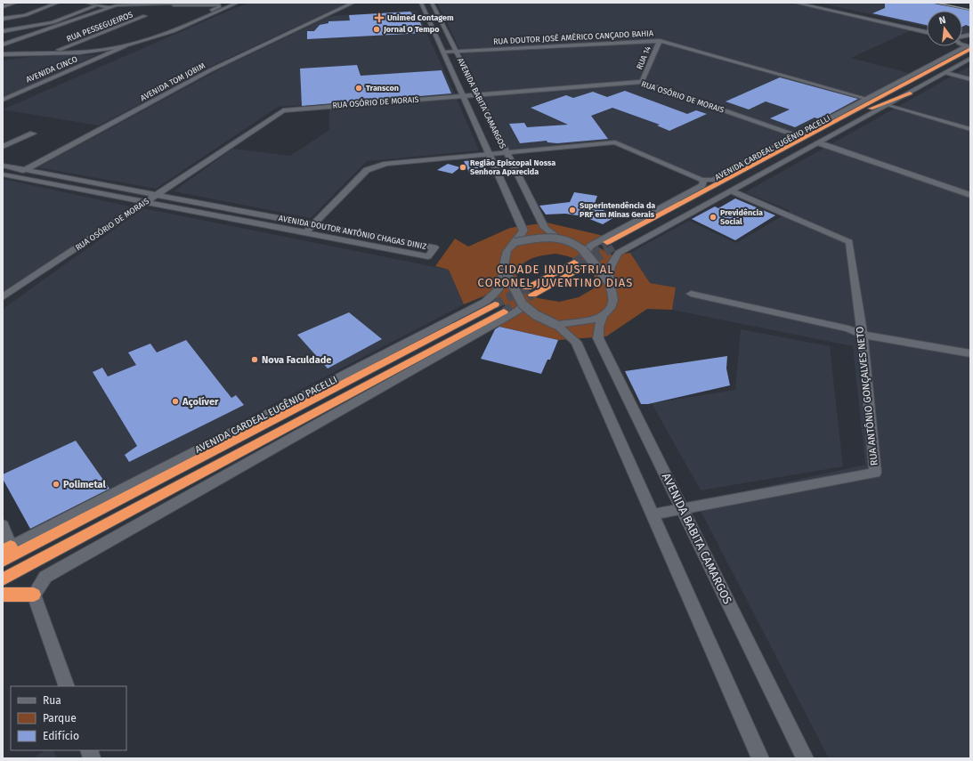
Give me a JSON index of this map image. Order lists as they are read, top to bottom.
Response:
{
  "streets": {
    "highway": ["AVENIDA CARDEAL EUGÊNIO PACELLI"],
    "street": [
      "RUA PESSEGUEIROS",
      "RUA DOUTOR JOSÉ AMÉRICO CANÇADO BAHIA",
      "RUA 14",
      "AVENIDA CINCO",
      "AVENIDA TOM JOBIM",
      "RUA OSÓRIO DE MORAIS",
      "AVENIDA BABITA CAMARGOS",
      "AVENIDA DOUTOR ANTÔNIO CHAGAS DINIZ",
      "RUA ANTÔNIO GONÇALVES NETO"
    ]
  },
  "crossings": [
    ["RUA DOUTOR JOSÉ AMÉRICO CANÇADO BAHIA", "RUA 14"],
    ["RUA DOUTOR JOSÉ AMÉRICO CANÇADO BAHIA", "AVENIDA BABITA CAMARGOS"],
    ["RUA DOUTOR JOSÉ AMÉRICO CANÇADO BAHIA", "AVENIDA CARDEAL EUGÊNIO PACELLI"],
    ["RUA 14", "RUA OSÓRIO DE MORAIS"],
    ["AVENIDA TOM JOBIM", "AVENIDA DOUTOR ANTÔNIO CHAGAS DINIZ"],
    ["RUA OSÓRIO DE MORAIS", "AVENIDA BABITA CAMARGOS"],
    ["RUA OSÓRIO DE MORAIS", "AVENIDA CARDEAL EUGÊNIO PACELLI"],
    ["RUA OSÓRIO DE MORAIS", "AVENIDA DOUTOR ANTÔNIO CHAGAS DINIZ"],
    ["AVENIDA BABITA CAMARGOS", "AVENIDA CARDEAL EUGÊNIO PACELLI"],
    ["AVENIDA BABITA CAMARGOS", "RUA ANTÔNIO GONÇALVES NETO"],
    ["AVENIDA CARDEAL EUGÊNIO PACELLI", "RUA ANTÔNIO GONÇALVES NETO"]
  ],
  "districts": ["CIDADE INDUSTRIAL CORONEL JUVENTINO DIAS"],
  "places": {
    "health": ["Unimed Contagem"],
    "other": [
      "Jornal O Tempo",
      "Transcon",
      "Região Episcopal Nossa Senhora Aparecida",
      "Superintendência da PRF em Minas Gerais",
      "Previdência Social",
      "Nova Faculdade",
      "Açolíver",
      "Polimetal"
    ]
  },
  "legend": ["Rua", "Parque", "Edifício"],
  "north": "top"
}
